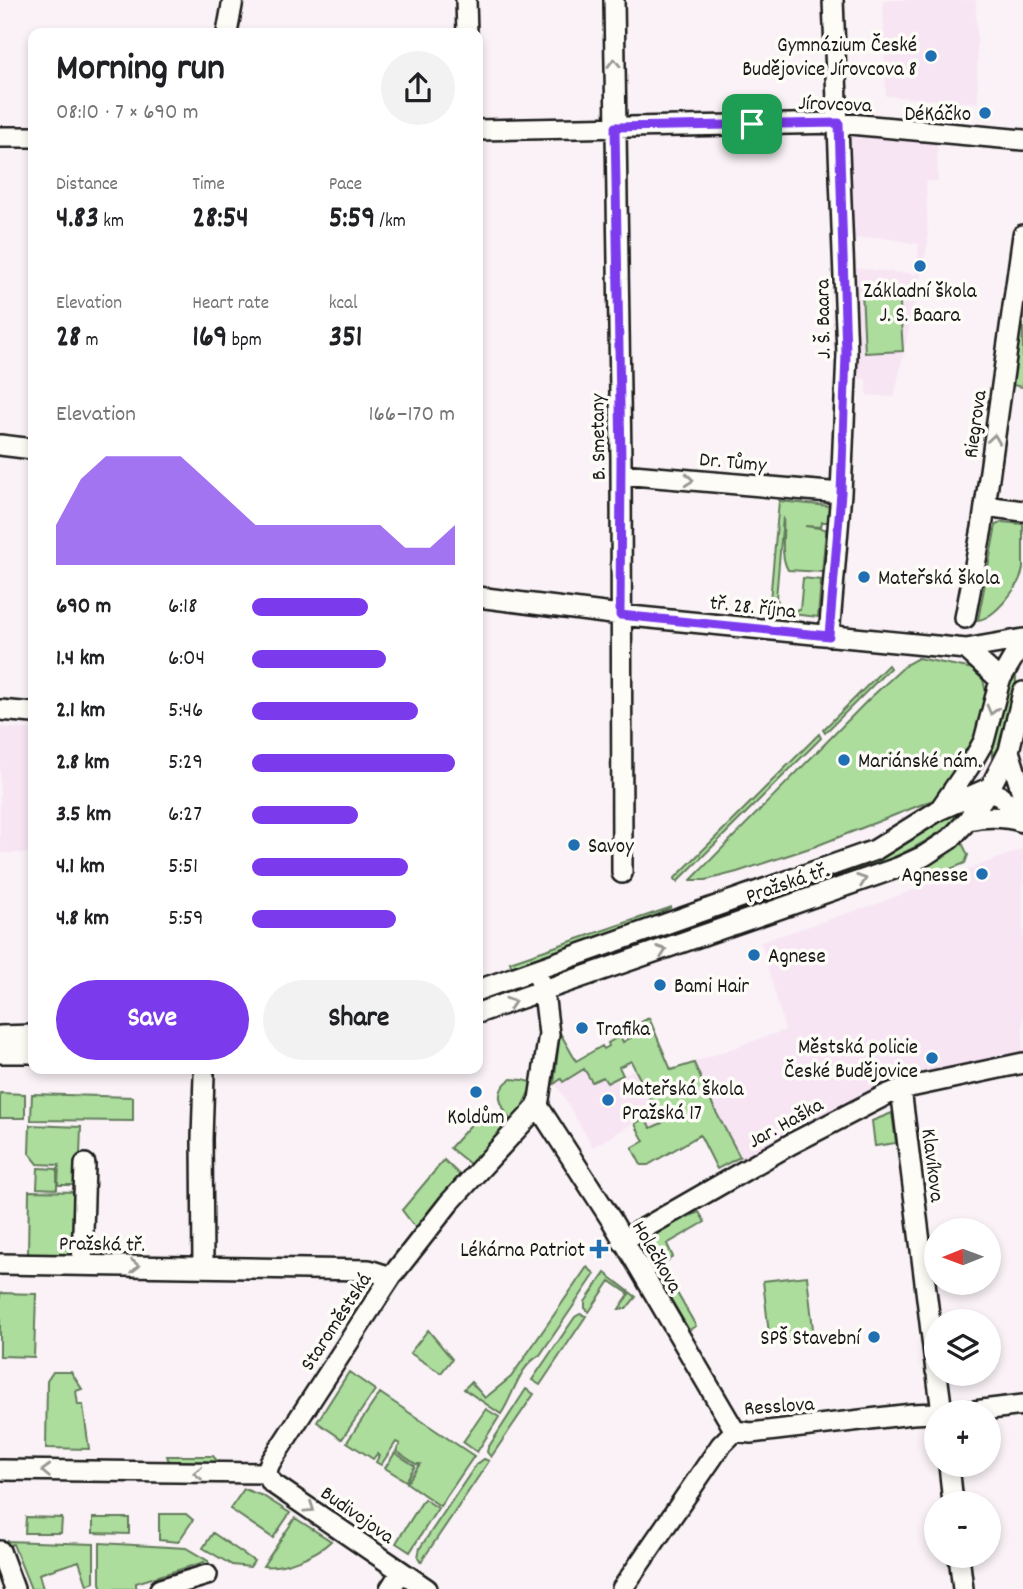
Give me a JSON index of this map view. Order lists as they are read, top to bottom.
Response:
{
  "streets": {
    "street": [
      "Jírovcova",
      "J. Š. Baara",
      "Riegrova",
      "B. Smetany",
      "Dr. Tůmy",
      "tř. 28. října",
      "Pražská tř.",
      "Jar. Haška",
      "Klavíkova",
      "Holečkova",
      "Staroměstská",
      "Resslova",
      "Budivojova"
    ]
  },
  "crossings": [
    ["Jírovcova", "J. Š. Baara"],
    ["Jírovcova", "B. Smetany"],
    ["J. Š. Baara", "Dr. Tůmy"],
    ["J. Š. Baara", "tř. 28. října"],
    ["B. Smetany", "Dr. Tůmy"],
    ["B. Smetany", "tř. 28. října"],
    ["Pražská tř.", "Staroměstská"],
    ["Jar. Haška", "Klavíkova"],
    ["Jar. Haška", "Holečkova"],
    ["Holečkova", "Staroměstská"],
    ["Holečkova", "Resslova"],
    ["Staroměstská", "Budivojova"]
  ],
  "one_way": ["Riegrova", "Dr. Tůmy", "Budivojova"],
  "places": {
    "other": [
      "Gymnázium České Budějovice Jírovcova 8",
      "DéKáčko",
      "Základní škola J. S. Baara",
      "Mateřská škola",
      "Mariánské nám.",
      "Savoy",
      "Agnesse",
      "Agnese",
      "Bami Hair",
      "Trafika",
      "Městská policie České Budějovice",
      "Koldům",
      "Mateřská škola Pražská 17",
      "SPŠ Stavební"
    ],
    "health": ["Lékárna Patriot"]
  },
  "north": "left",
  "page": {
    "heading": ["Morning run", "08:10 · 7 × 690 m"],
    "stats": [
      ["Distance", "4.83 km"],
      ["Time", "28:54"],
      ["Pace", "5:59 /km"],
      ["Elevation", "28 m"],
      ["Heart rate", "169 bpm"],
      ["kcal", "351"]
    ],
    "chart": ["Elevation", "166–170 m"],
    "list": [
      {
        "name": "690 m",
        "note": "6:18"
      },
      {
        "name": "1.4 km",
        "note": "6:04"
      },
      {
        "name": "2.1 km",
        "note": "5:46"
      },
      {
        "name": "2.8 km",
        "note": "5:29"
      },
      {
        "name": "3.5 km",
        "note": "6:27"
      },
      {
        "name": "4.1 km",
        "note": "5:51"
      },
      {
        "name": "4.8 km",
        "note": "5:59"
      }
    ],
    "buttons": ["Save", "Share"],
    "map_buttons": ["+", "−"]
  }
}
